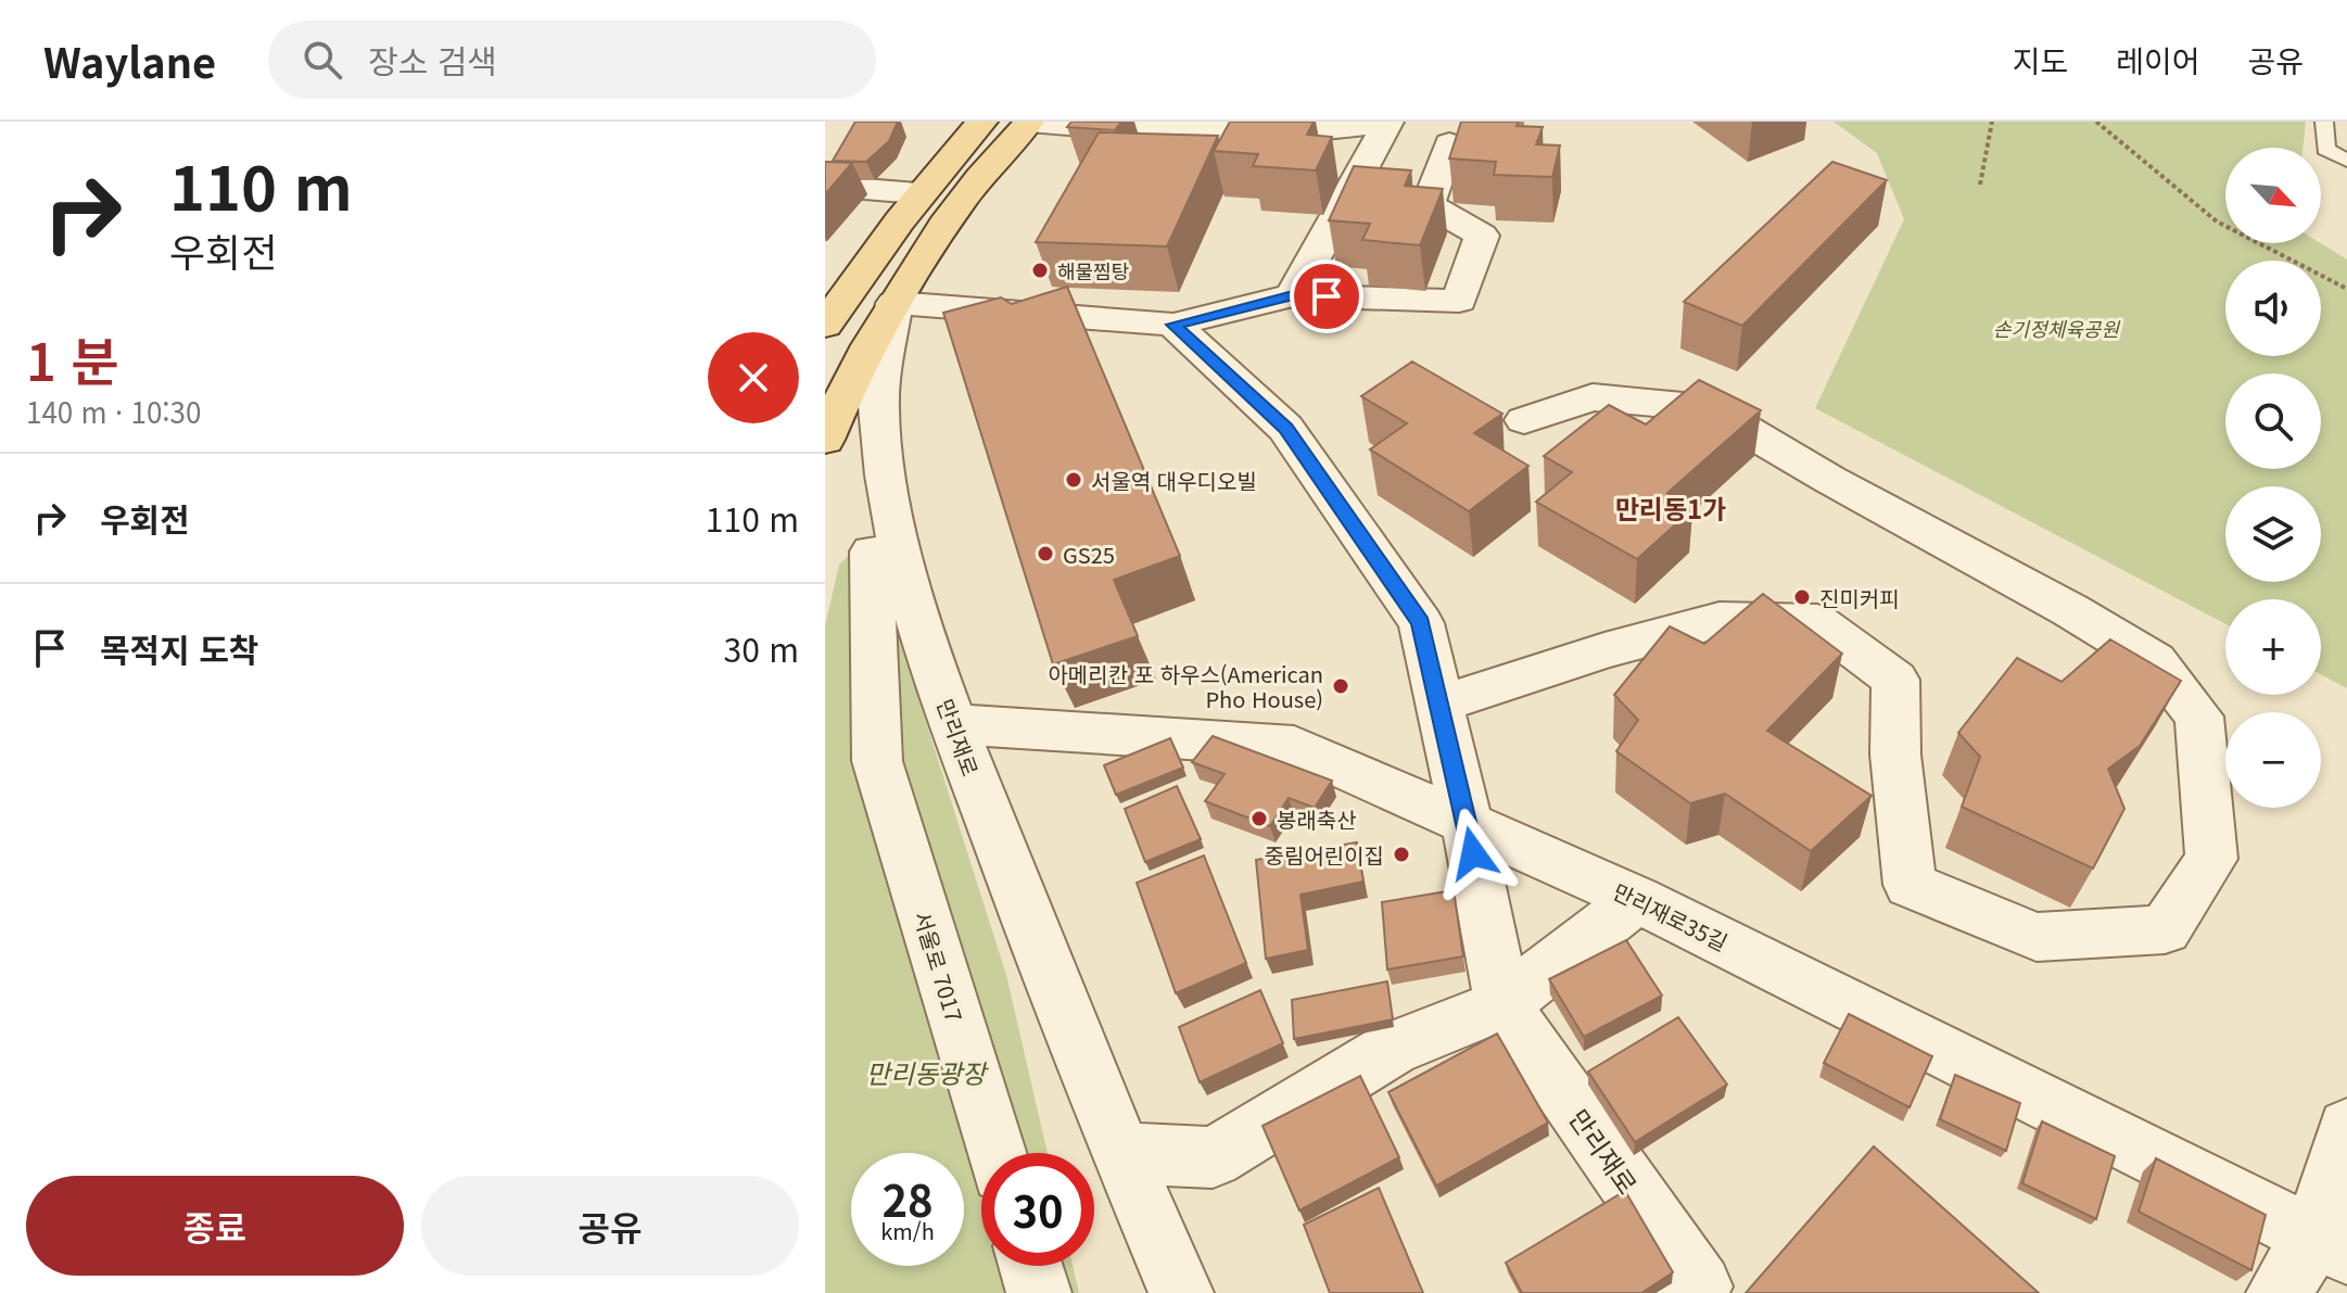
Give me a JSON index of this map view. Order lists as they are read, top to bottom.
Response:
{
  "streets": {
    "main road": ["만리재로"],
    "street": ["만리재로35길", "서울로 7017"]
  },
  "crossings": [
    ["만리재로", "만리재로35길"]
  ],
  "districts": ["만리동1가"],
  "parks": ["손기정체육공원", "만리동광장"],
  "places": [
    "해물찜탕",
    "서울역 대우디오빌",
    "GS25",
    "진미커피",
    "아메리칸 포 하우스(American Pho House)",
    "봉래축산",
    "중림어린이집"
  ],
  "north": "bottom right",
  "page": {
    "header": "Waylane",
    "search": "장소 검색",
    "nav": ["지도", "레이어", "공유"],
    "turn": ["110 m", "우회전"],
    "map_buttons": ["+", "−"],
    "heading": ["1 분", "140 m · 10:30"],
    "list": [
      {
        "name": "우회전",
        "value": "110 m"
      },
      {
        "name": "목적지 도착",
        "value": "30 m"
      }
    ],
    "speed": "28 km/h",
    "limit": "30",
    "buttons": ["종료", "공유"]
  }
}
